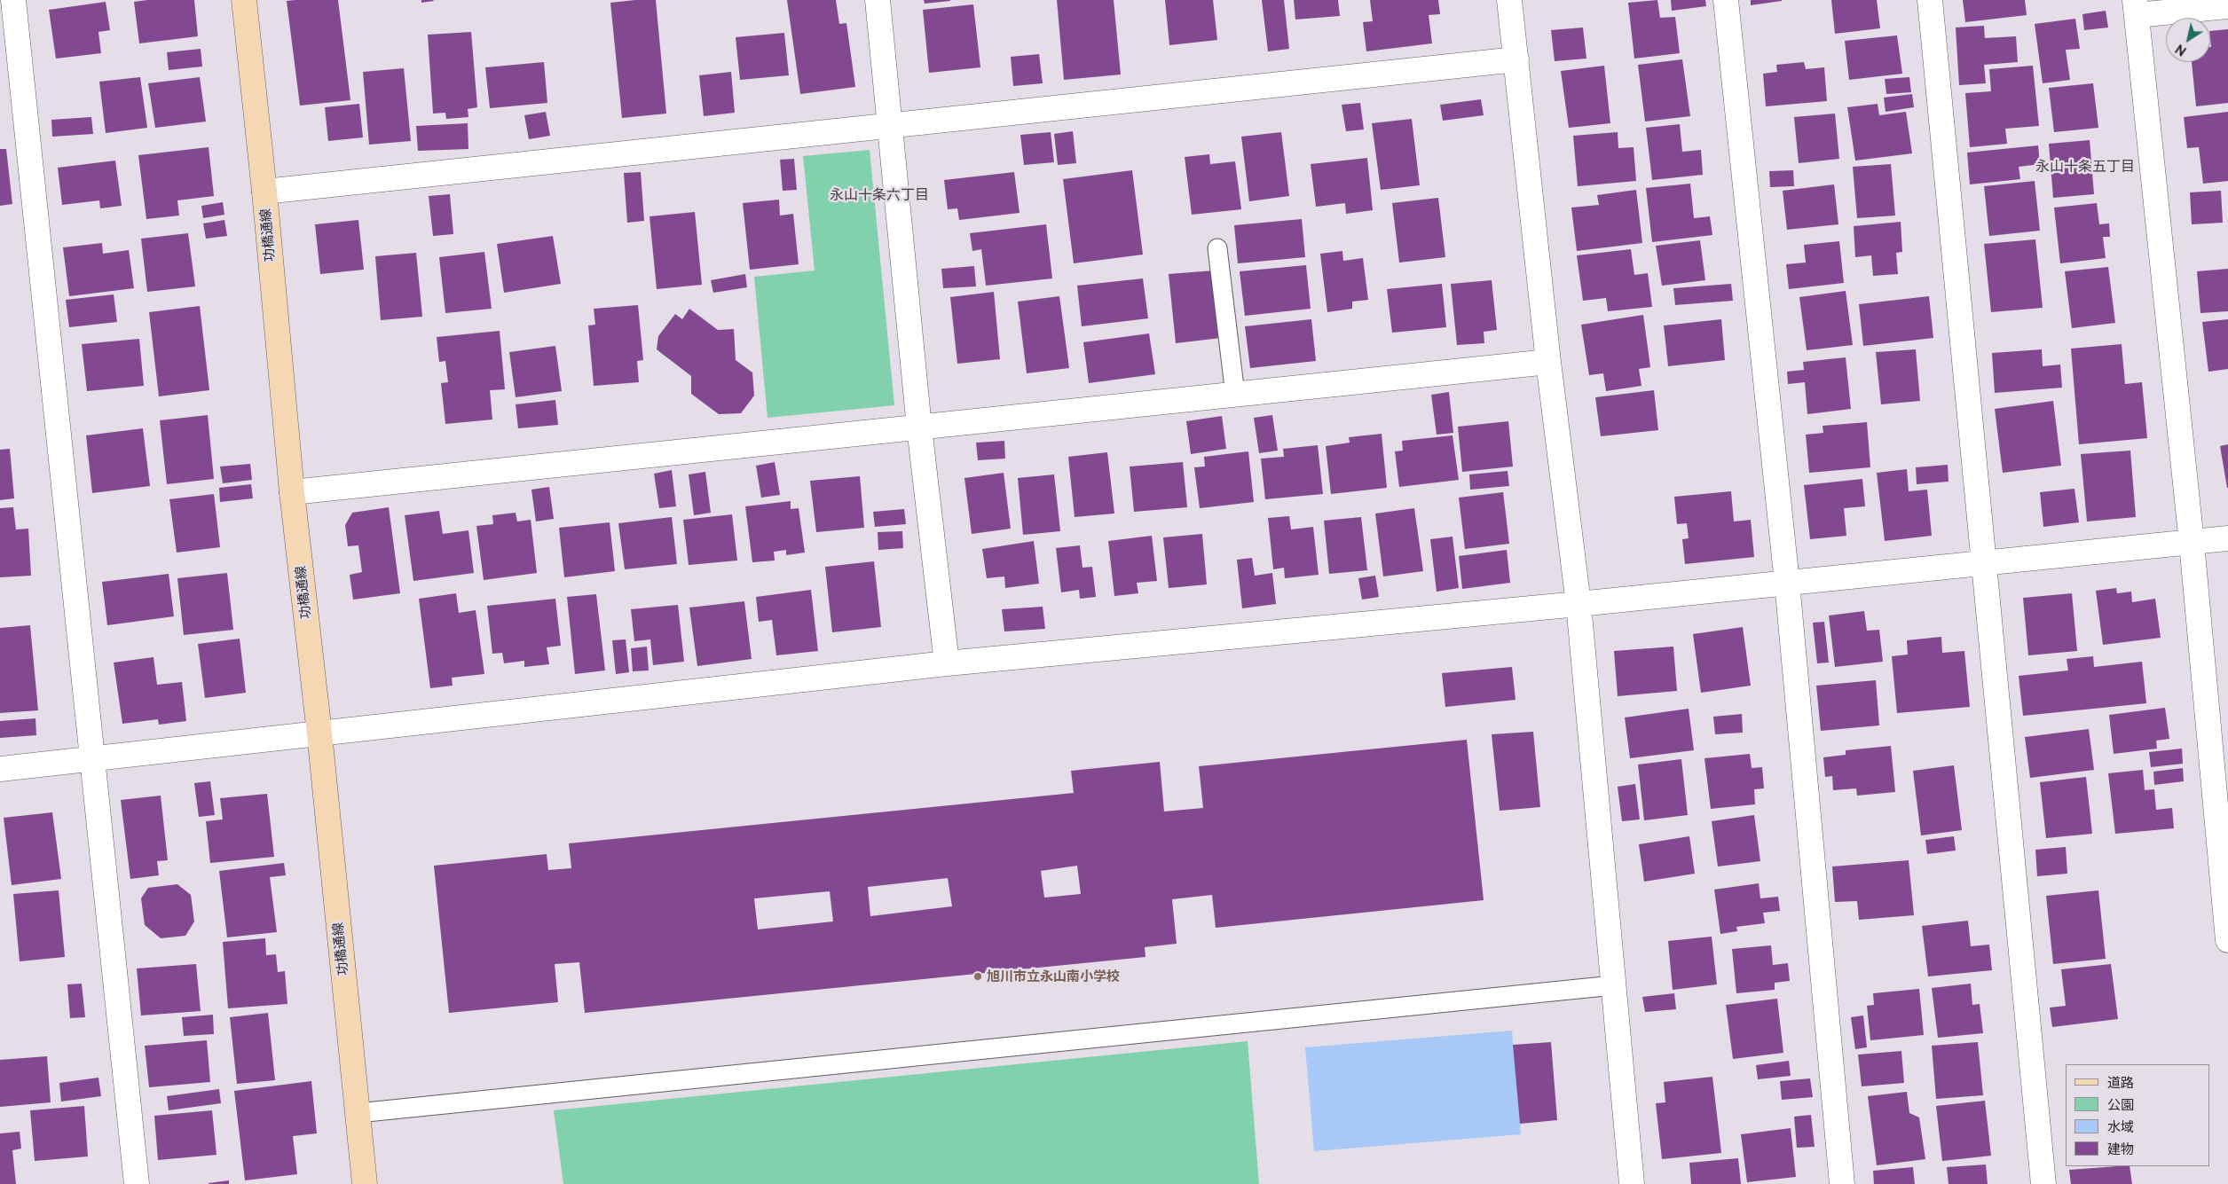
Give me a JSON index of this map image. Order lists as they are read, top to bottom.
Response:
{
  "streets": {
    "street": ["功橋通線"]
  },
  "districts": ["永山十条五丁目", "永山十条六丁目"],
  "places": ["旭川市立永山南小学校"],
  "legend": [
    "道路",
    "公園",
    "水域",
    "建物"
  ],
  "north": "bottom left"
}
